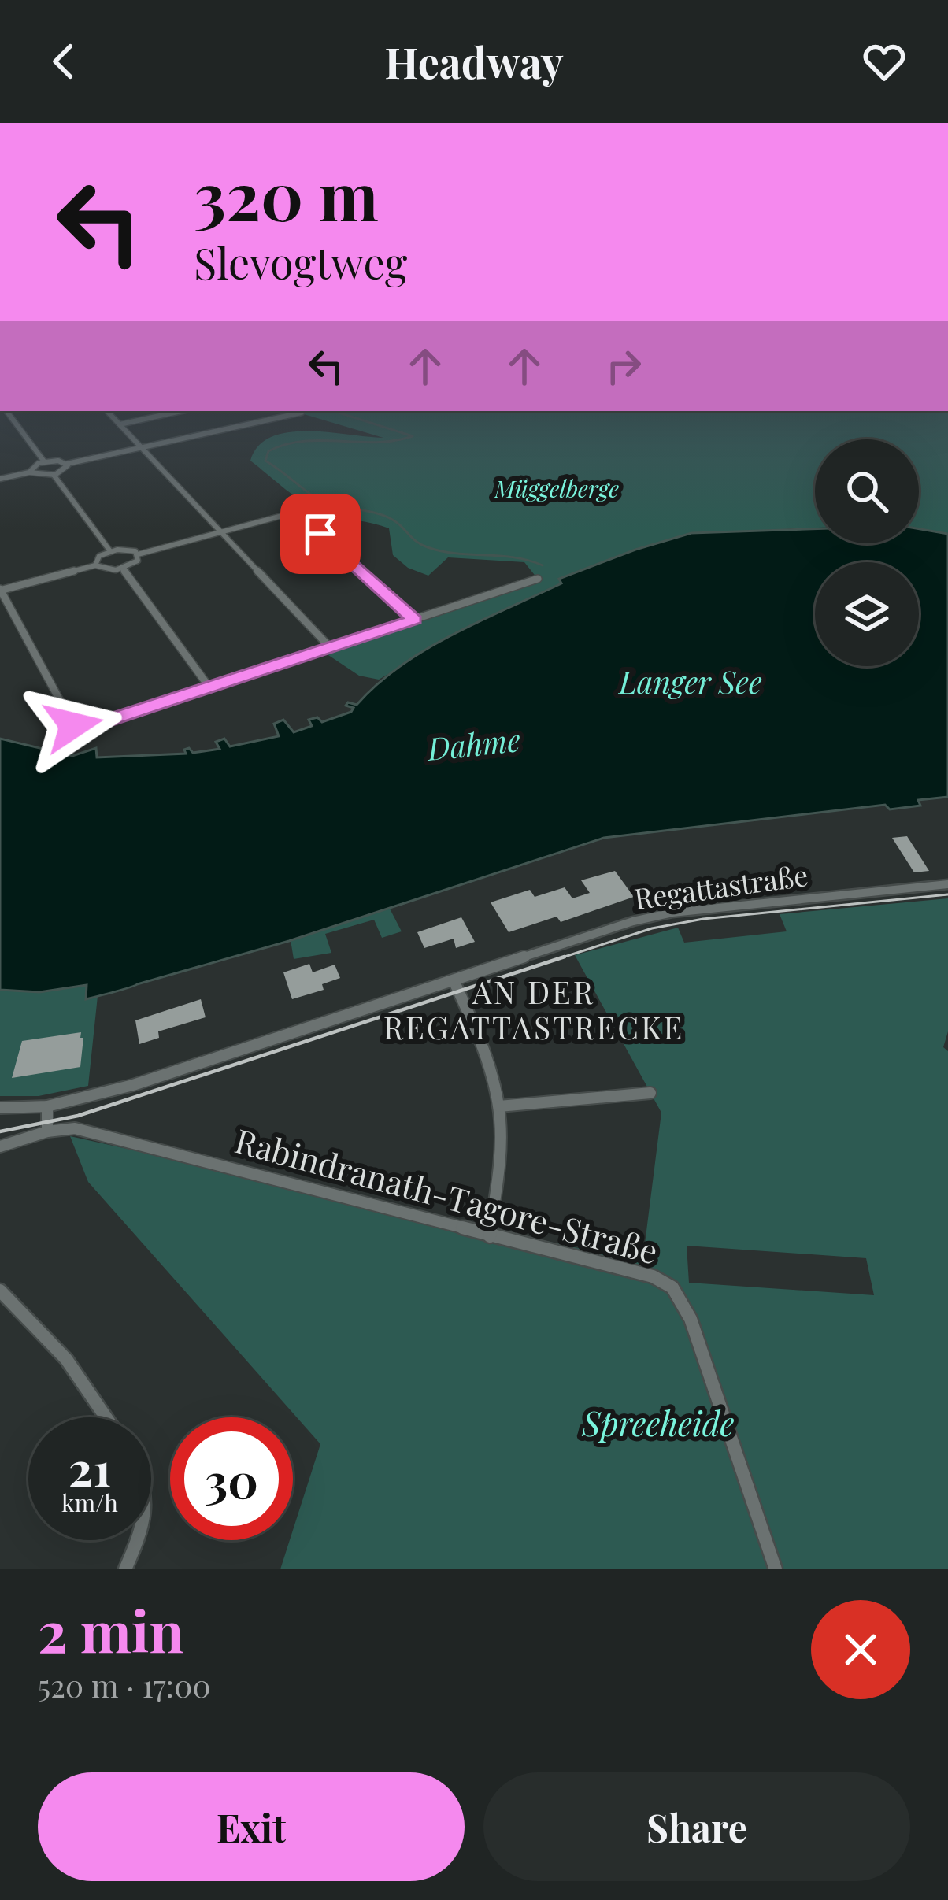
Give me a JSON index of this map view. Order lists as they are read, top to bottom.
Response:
{
  "streets": {
    "street": ["Regattastraße", "Rabindranath-Tagore-Straße"]
  },
  "districts": ["AN DER REGATTASTRECKE"],
  "water": ["Langer See", "Dahme"],
  "parks": ["Müggelberge", "Spreeheide"],
  "page": {
    "header": "Headway",
    "turn": ["320 m", "Slevogtweg"],
    "speed": "21 km/h",
    "limit": "30",
    "heading": ["2 min", "520 m · 17:00"],
    "buttons": ["Exit", "Share"]
  }
}
